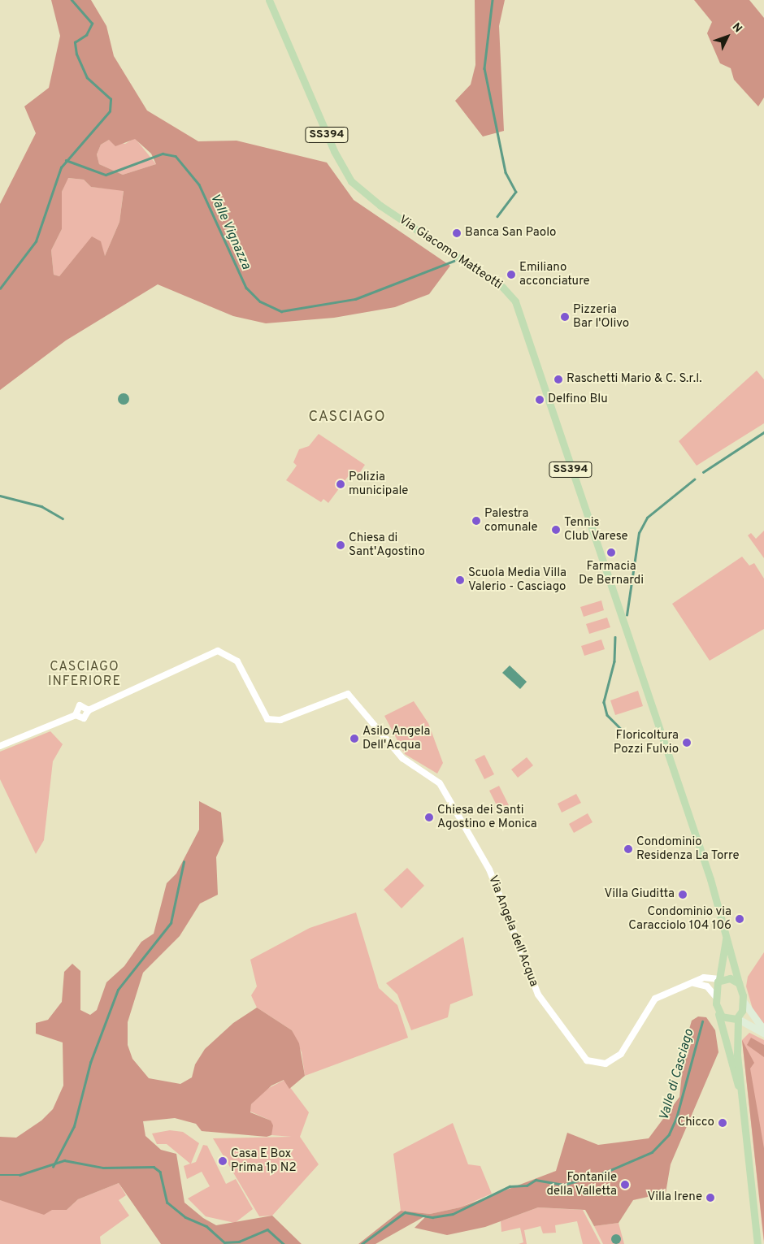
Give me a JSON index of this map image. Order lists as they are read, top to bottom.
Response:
{
  "streets": {
    "main road": ["SS394", "Via Giacomo Matteotti"],
    "street": ["Via Angela dell'Acqua"]
  },
  "crossings": [
    ["SS394", "Via Giacomo Matteotti"]
  ],
  "districts": ["CASCIAGO", "CASCIAGO INFERIORE"],
  "water": ["Valle Vignazza", "Valle di Casciago"],
  "places": [
    "Banca San Paolo",
    "Emiliano acconciature",
    "Pizzeria Bar l'Olivo",
    "Raschetti Mario & C. S.r.l.",
    "Delfino Blu",
    "Polizia municipale",
    "Palestra comunale",
    "Tennis Club Varese",
    "Chiesa di Sant'Agostino",
    "Farmacia De Bernardi",
    "Scuola Media Villa Valerio - Casciago",
    "Asilo Angela Dell'Acqua",
    "Floricoltura Pozzi Fulvio",
    "Chiesa dei Santi Agostino e Monica",
    "Condominio Residenza La Torre",
    "Villa Giuditta",
    "Condominio via Caracciolo 104 106",
    "Chicco",
    "Casa E Box Prima 1p N2",
    "Fontanile della Valletta",
    "Villa Irene"
  ],
  "north": "top right"
}
